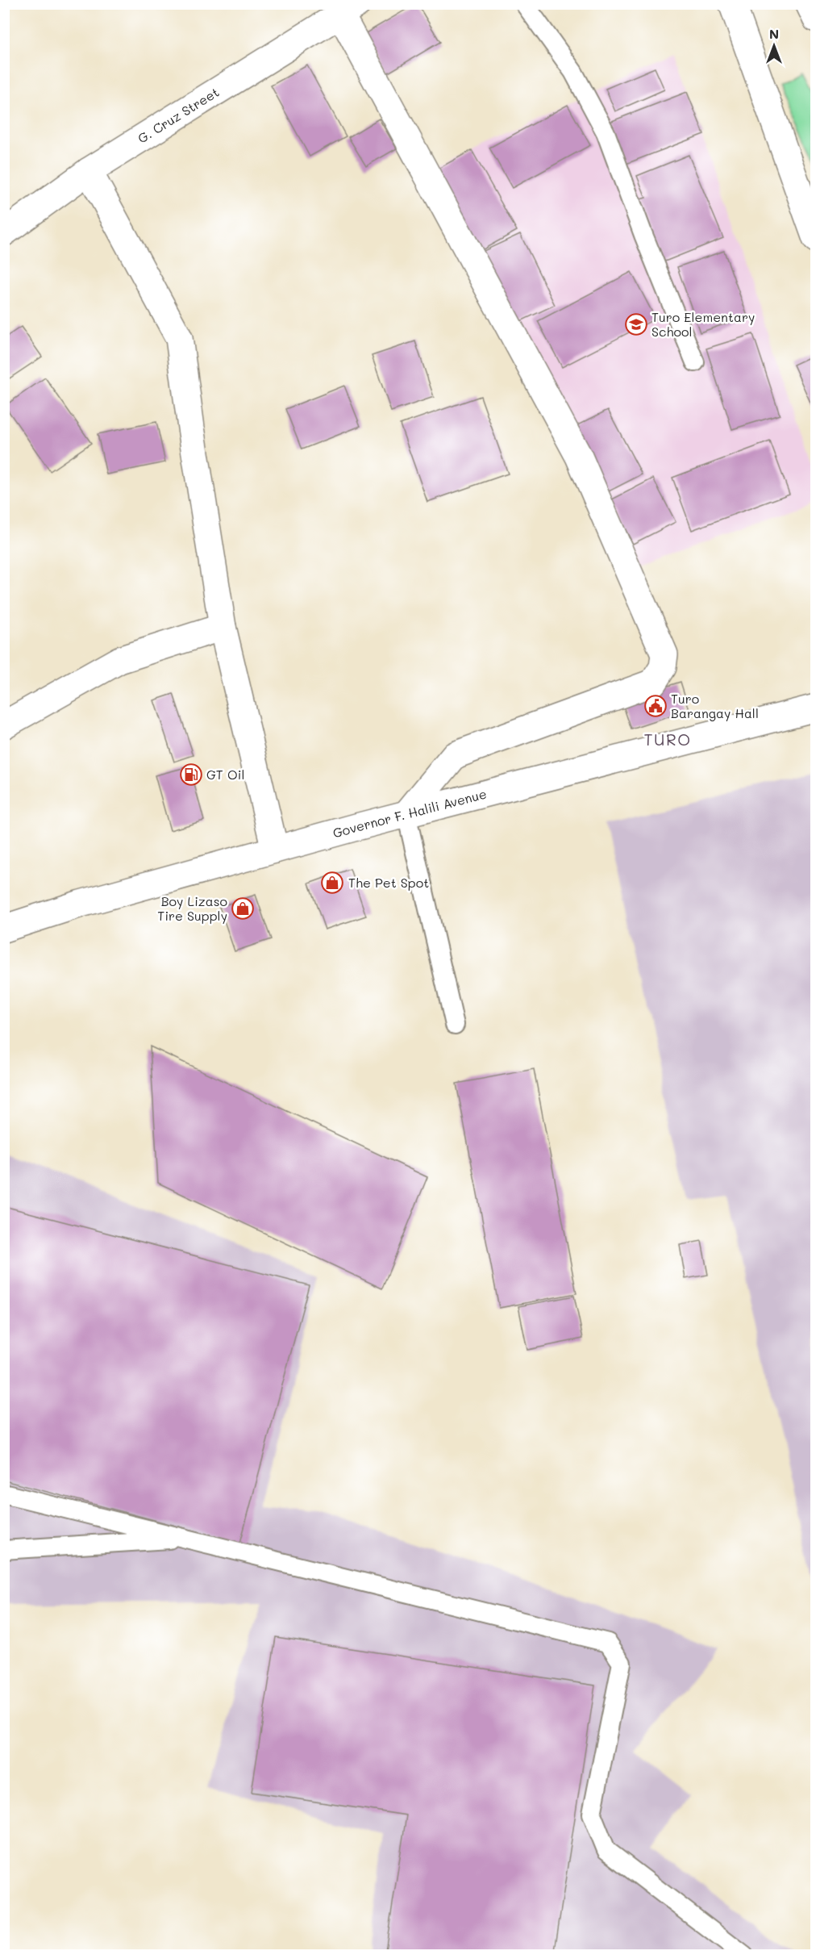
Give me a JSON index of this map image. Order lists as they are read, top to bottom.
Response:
{
  "streets": {
    "main road": ["G. Cruz Street", "Governor F. Halili Avenue"]
  },
  "districts": ["TURO"],
  "places": {
    "school or university": ["Turo Elementary School"],
    "public building": ["Turo Barangay Hall"],
    "fuel station": ["GT Oil"],
    "shop": ["The Pet Spot", "Boy Lizaso Tire Supply"]
  },
  "north": "top"
}
